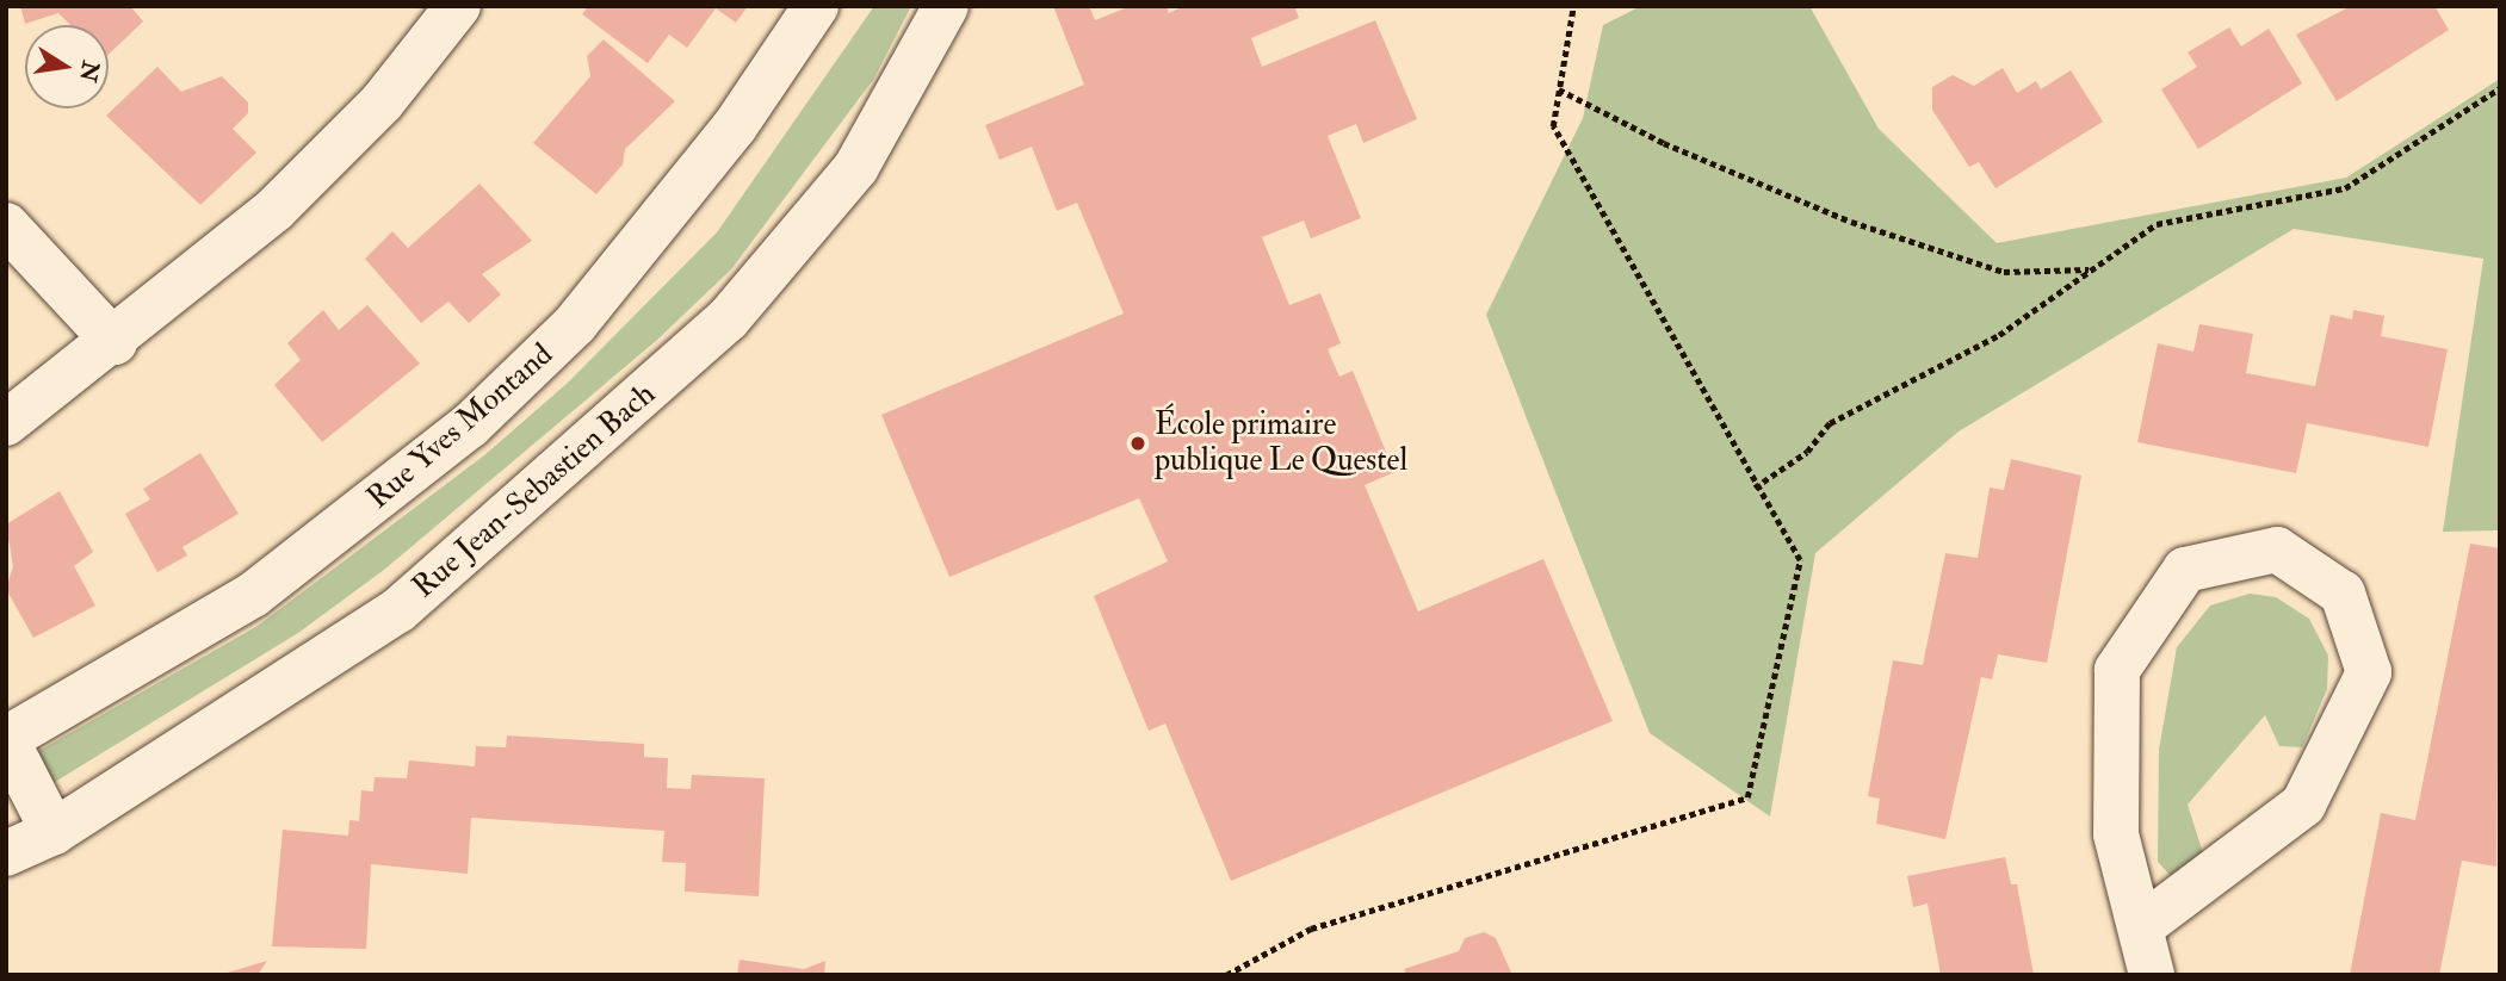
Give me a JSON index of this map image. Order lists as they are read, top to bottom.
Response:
{
  "streets": {
    "street": ["Rue Yves Montand", "Rue Jean-Sebastien Bach"]
  },
  "crossings": [
    ["Rue Yves Montand", "Rue Jean-Sebastien Bach"]
  ],
  "places": ["École primaire publique Le Questel"],
  "north": "right"
}
